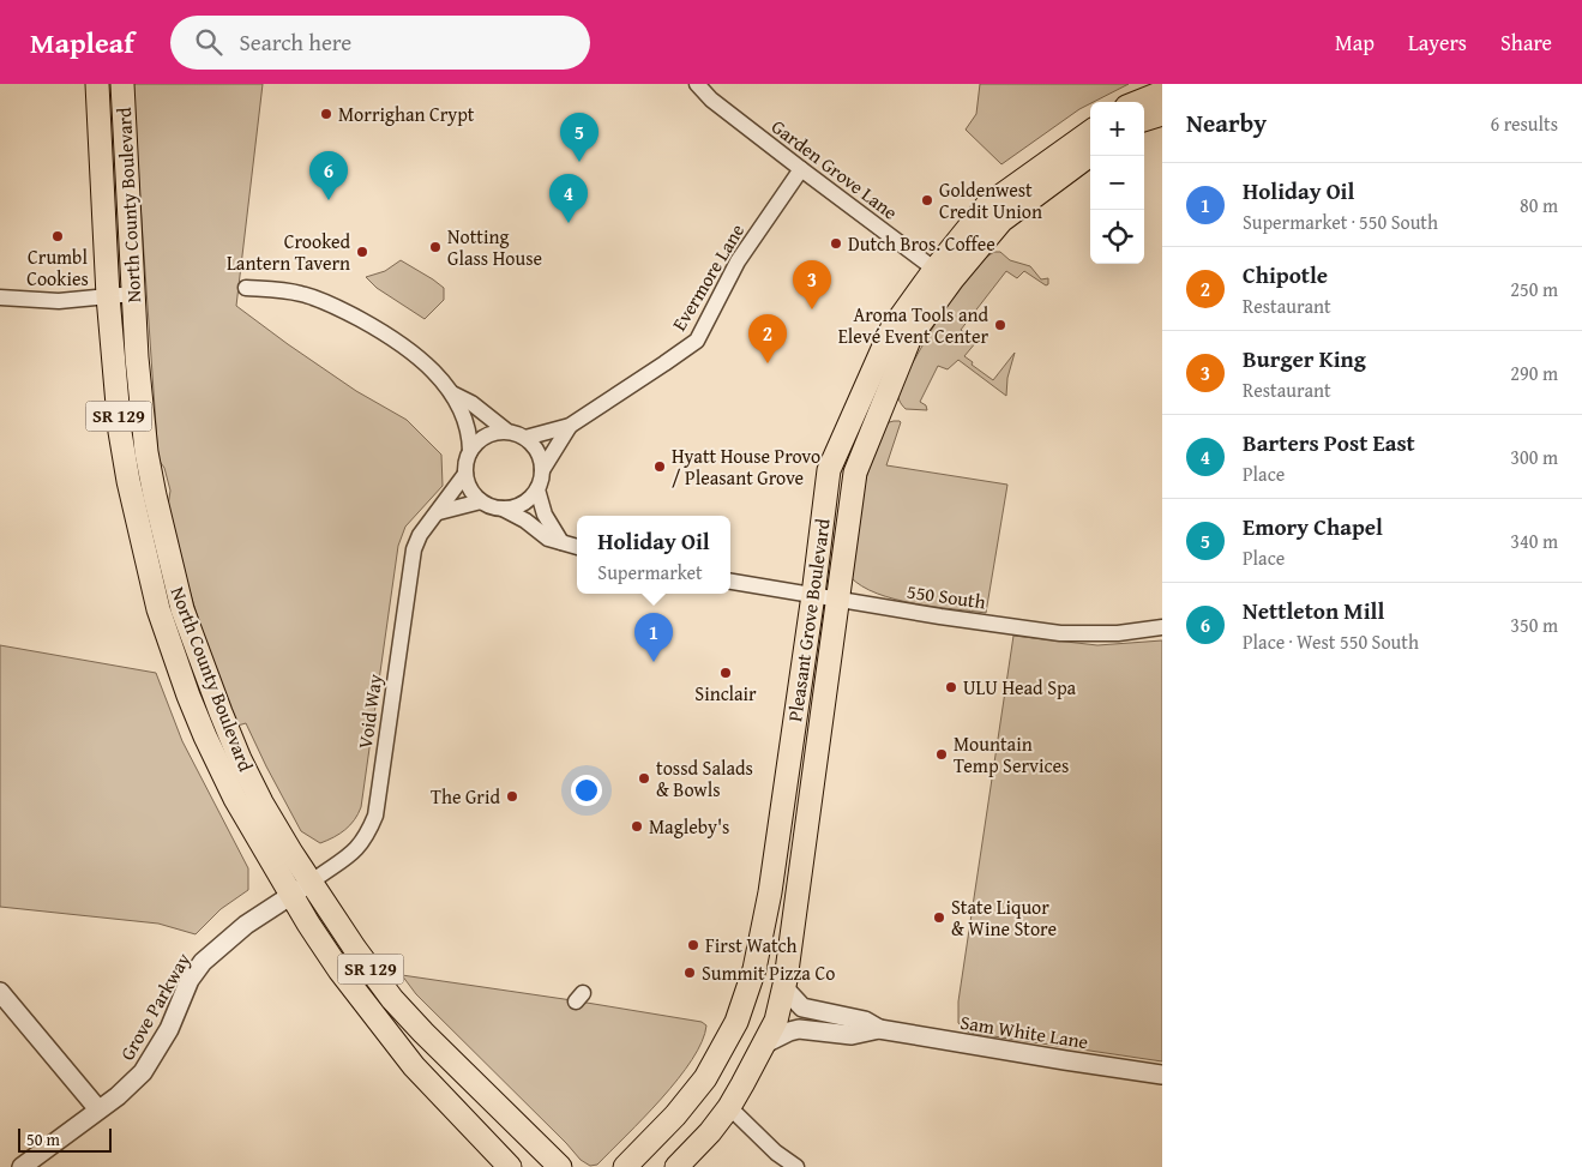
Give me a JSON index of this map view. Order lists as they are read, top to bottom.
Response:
{
  "streets": {
    "main road": ["North County Boulevard", "SR 129", "Pleasant Grove Boulevard"],
    "street": [
      "Garden Grove Lane",
      "Evermore Lane",
      "550 South",
      "Void Way",
      "Grove Parkway",
      "Sam White Lane"
    ]
  },
  "crossings": [
    ["Garden Grove Lane", "Evermore Lane"],
    ["Garden Grove Lane", "Pleasant Grove Boulevard"],
    ["North County Boulevard", "Void Way"],
    ["North County Boulevard", "Grove Parkway"],
    ["550 South", "Pleasant Grove Boulevard"],
    ["Pleasant Grove Boulevard", "Sam White Lane"],
    ["Void Way", "Grove Parkway"]
  ],
  "places": [
    "Morrighan Crypt",
    "Goldenwest Credit Union",
    "Crumbl Cookies",
    "Dutch Bros. Coffee",
    "Notting Glass House",
    "Crooked Lantern Tavern",
    "Aroma Tools and Elevé Event Center",
    "Hyatt House Provo / Pleasant Grove",
    "Sinclair",
    "ULU Head Spa",
    "Mountain Temp Services",
    "tossd Salads & Bowls",
    "The Grid",
    "Magleby's",
    "State Liquor & Wine Store",
    "First Watch",
    "Summit Pizza Co"
  ],
  "scale_bar": "50 m",
  "page": {
    "header": "Mapleaf",
    "search": "Search here",
    "nav": ["Map", "Layers", "Share"],
    "heading": ["Nearby", "6 results"],
    "map_buttons": ["+", "−"],
    "pins": [
      "5",
      "6",
      "4",
      "3",
      "2",
      "1"
    ],
    "list": [
      {
        "mark": "1",
        "name": "Holiday Oil",
        "note": "Supermarket · 550 South",
        "value": "80 m"
      },
      {
        "mark": "2",
        "name": "Chipotle",
        "note": "Restaurant",
        "value": "250 m"
      },
      {
        "mark": "3",
        "name": "Burger King",
        "note": "Restaurant",
        "value": "290 m"
      },
      {
        "mark": "4",
        "name": "Barters Post East",
        "note": "Place",
        "value": "300 m"
      },
      {
        "mark": "5",
        "name": "Emory Chapel",
        "note": "Place",
        "value": "340 m"
      },
      {
        "mark": "6",
        "name": "Nettleton Mill",
        "note": "Place · West 550 South",
        "value": "350 m"
      }
    ],
    "popup": ["Holiday Oil", "Supermarket"],
    "scale": "50 m"
  }
}
